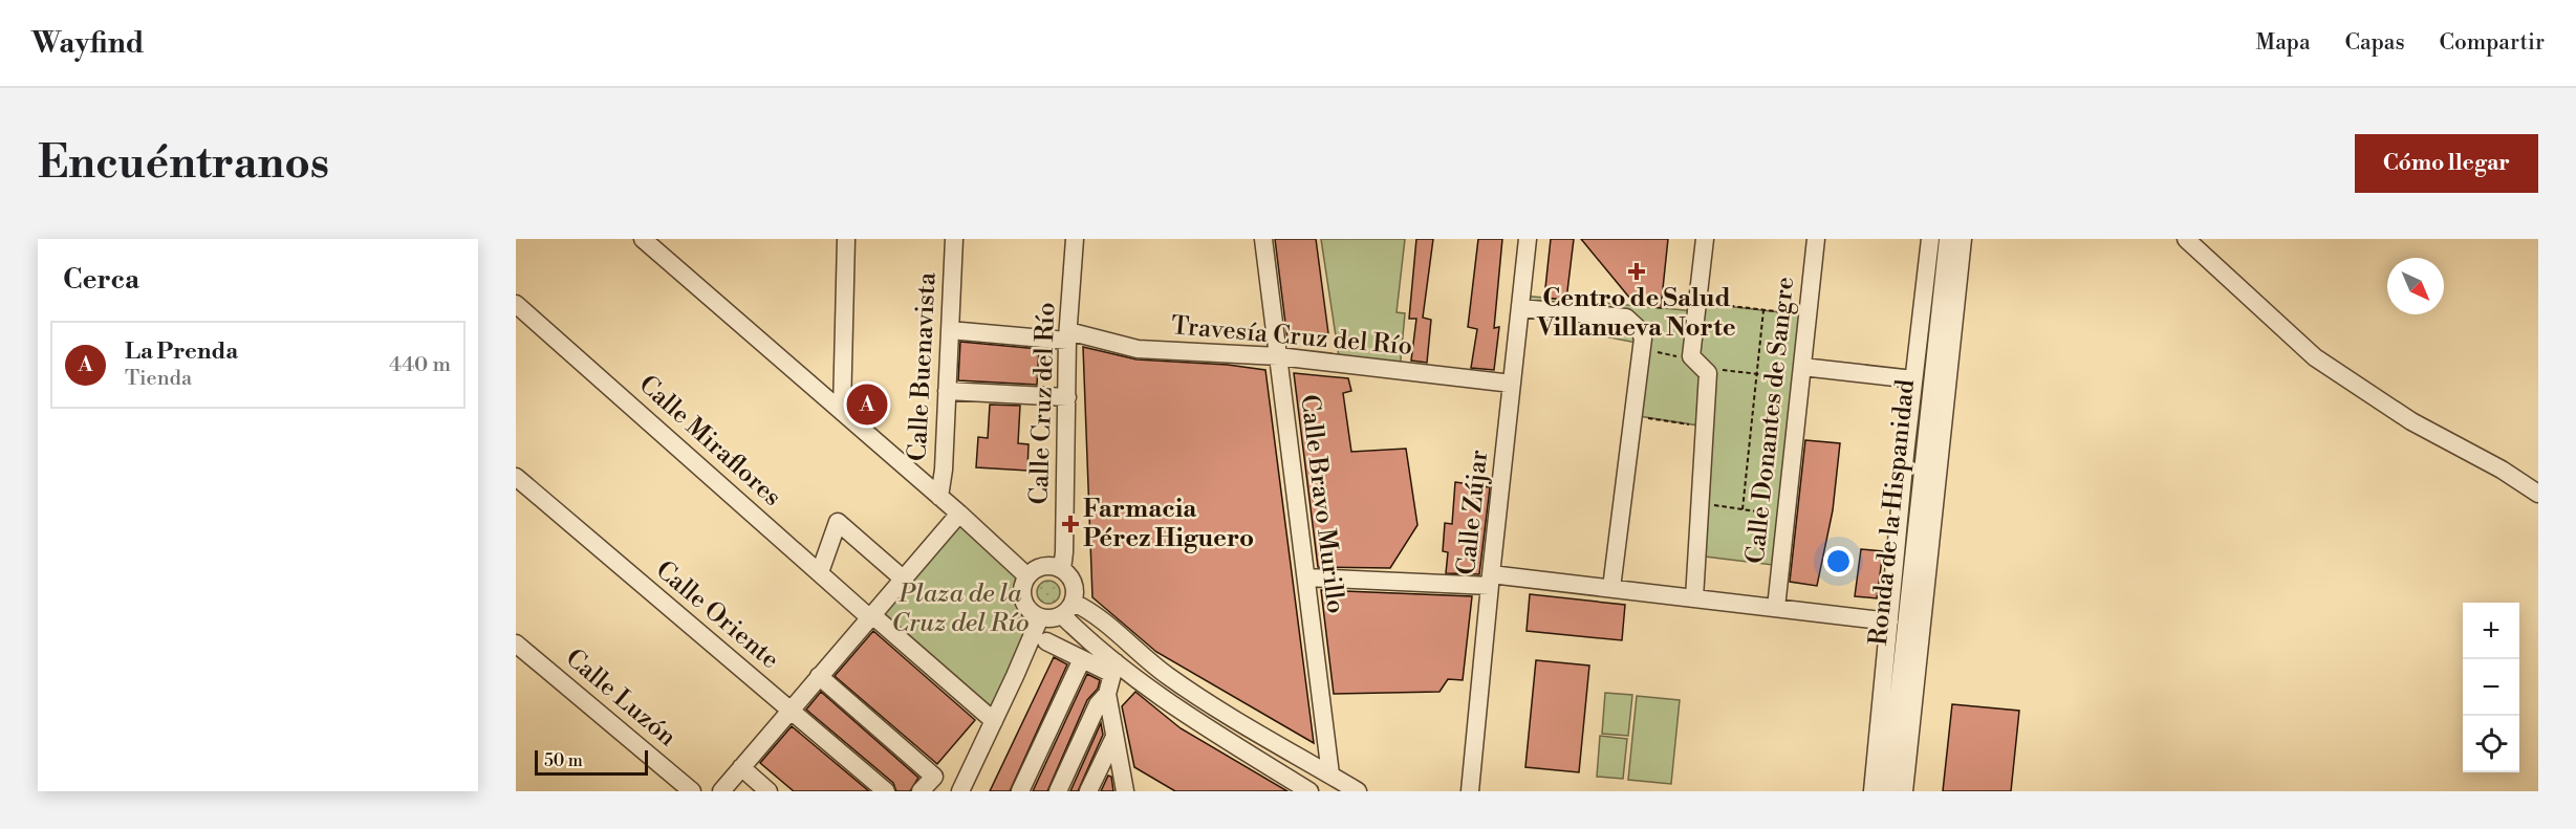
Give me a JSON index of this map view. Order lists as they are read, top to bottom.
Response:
{
  "streets": {
    "street": [
      "Travesía Cruz del Río",
      "Calle Buenavista",
      "Calle Cruz del Río",
      "Calle Donantes de Sangre",
      "Calle Miraflores",
      "Calle Bravo Murillo",
      "Calle Zújar",
      "Ronda de la Hispanidad",
      "Calle Oriente",
      "Calle Luzón"
    ]
  },
  "crossings": [
    ["Travesía Cruz del Río", "Calle Buenavista"],
    ["Travesía Cruz del Río", "Calle Cruz del Río"],
    ["Travesía Cruz del Río", "Calle Bravo Murillo"],
    ["Travesía Cruz del Río", "Calle Zújar"]
  ],
  "parks": ["Plaza de la Cruz del Río"],
  "places": {
    "health": ["Centro de Salud Villanueva Norte", "Farmacia Pérez Higuero"]
  },
  "scale_bar": "50 m",
  "north": "bottom right",
  "page": {
    "header": "Wayfind",
    "nav": ["Mapa", "Capas", "Compartir"],
    "buttons": "Cómo llegar",
    "title": "Encuéntranos",
    "heading": "Cerca",
    "list": [
      {
        "mark": "A",
        "name": "La Prenda",
        "note": "Tienda",
        "value": "440 m"
      }
    ],
    "pins": "A",
    "map_buttons": ["+", "−"],
    "scale": "50 m"
  }
}
